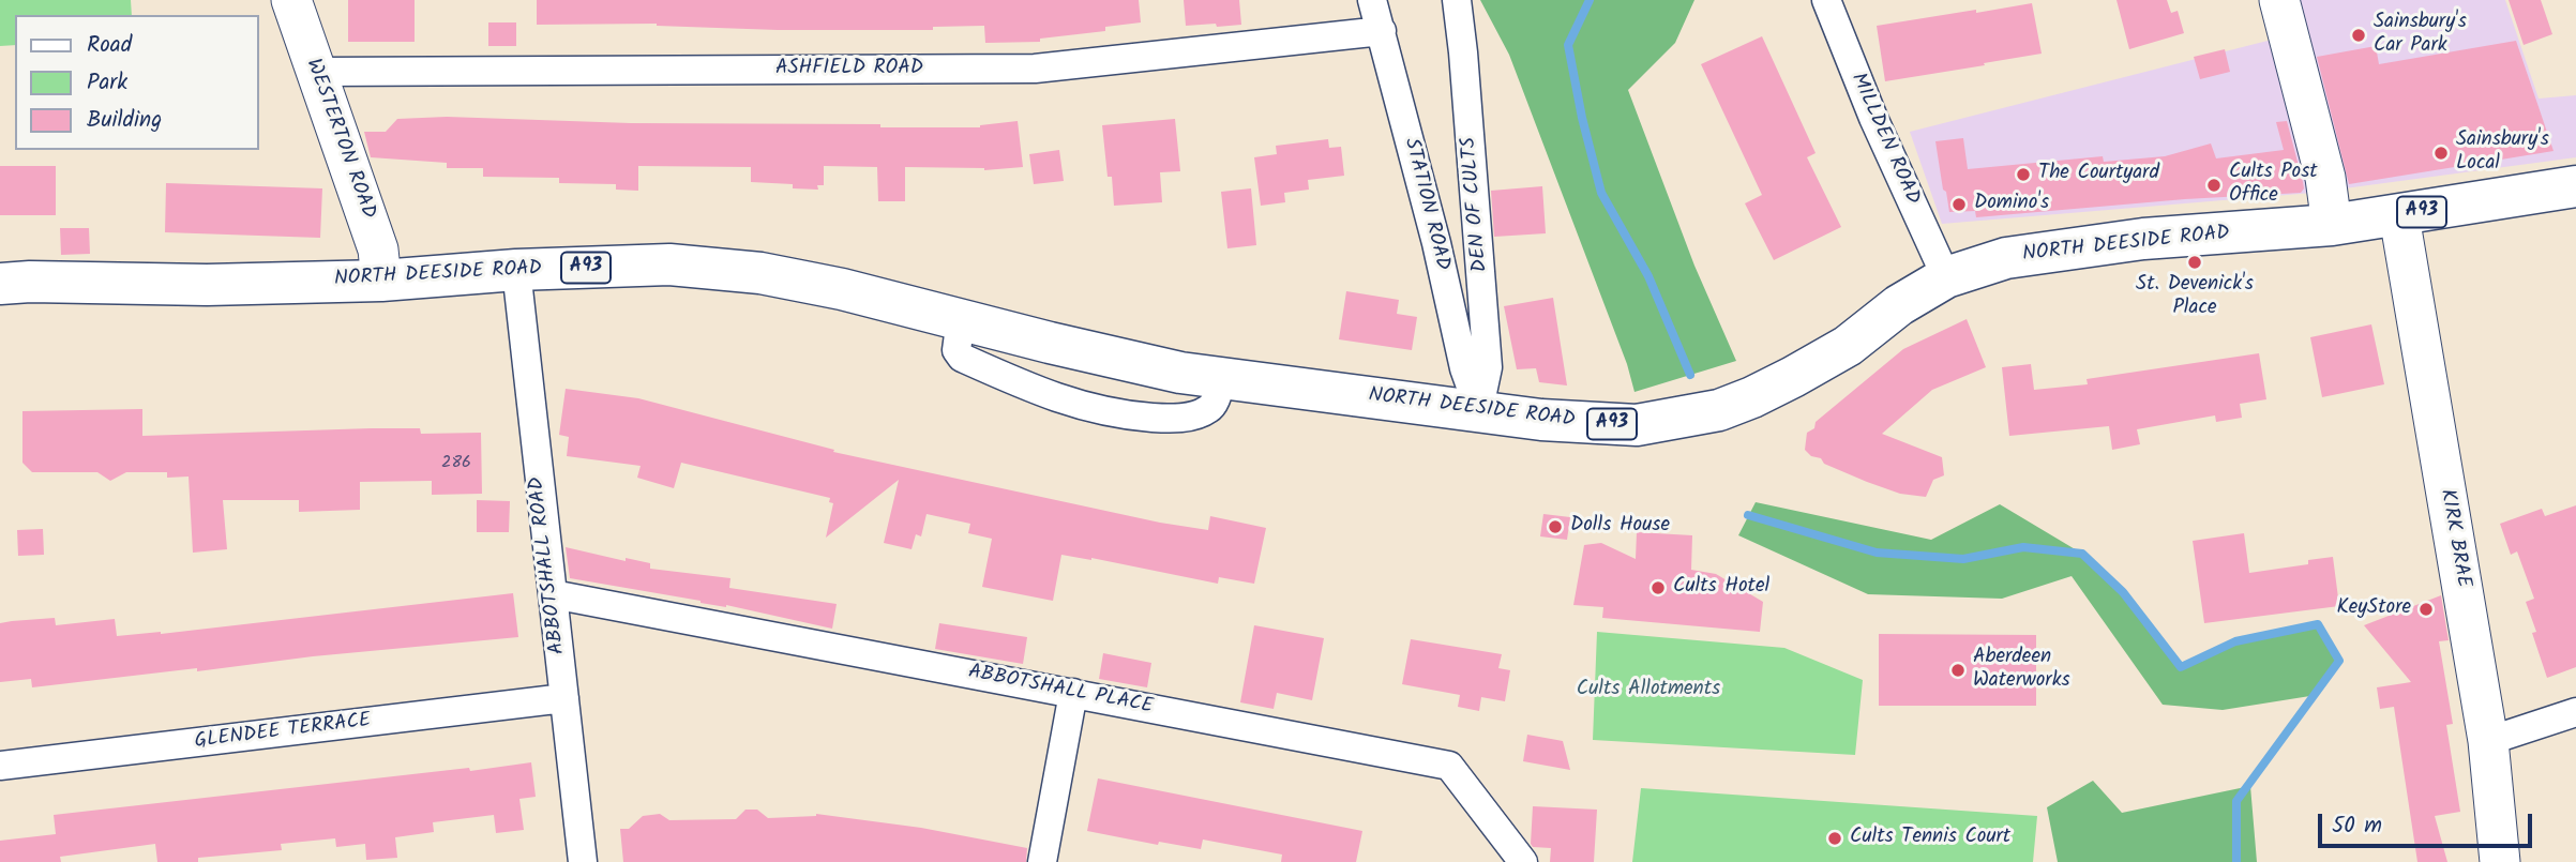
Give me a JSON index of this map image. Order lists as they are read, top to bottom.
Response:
{
  "streets": {
    "main road": ["A93", "NORTH DEESIDE ROAD"],
    "street": [
      "ASHFIELD ROAD",
      "WESTERTON ROAD",
      "MILLDEN ROAD",
      "STATION ROAD",
      "DEN OF CULTS",
      "KIRK BRAE",
      "ABBOTSHALL ROAD",
      "ABBOTSHALL PLACE",
      "GLENDEE TERRACE"
    ]
  },
  "crossings": [
    ["ASHFIELD ROAD", "WESTERTON ROAD"],
    ["ASHFIELD ROAD", "STATION ROAD"],
    ["WESTERTON ROAD", "NORTH DEESIDE ROAD"],
    ["MILLDEN ROAD", "NORTH DEESIDE ROAD"],
    ["STATION ROAD", "DEN OF CULTS"],
    ["STATION ROAD", "NORTH DEESIDE ROAD"],
    ["DEN OF CULTS", "NORTH DEESIDE ROAD"],
    ["NORTH DEESIDE ROAD", "KIRK BRAE"],
    ["NORTH DEESIDE ROAD", "ABBOTSHALL ROAD"],
    ["ABBOTSHALL ROAD", "ABBOTSHALL PLACE"],
    ["ABBOTSHALL ROAD", "GLENDEE TERRACE"]
  ],
  "parks": ["Cults Allotments"],
  "places": [
    "Sainsbury's Car Park",
    "Sainsbury's Local",
    "The Courtyard",
    "Cults Post Office",
    "Domino's",
    "St. Devenick's Place",
    "Dolls House",
    "Cults Hotel",
    "KeyStore",
    "Aberdeen Waterworks",
    "Cults Tennis Court"
  ],
  "house_numbers": ["286"],
  "legend": ["Road", "Park", "Building"],
  "scale_bar": "50 m"
}
